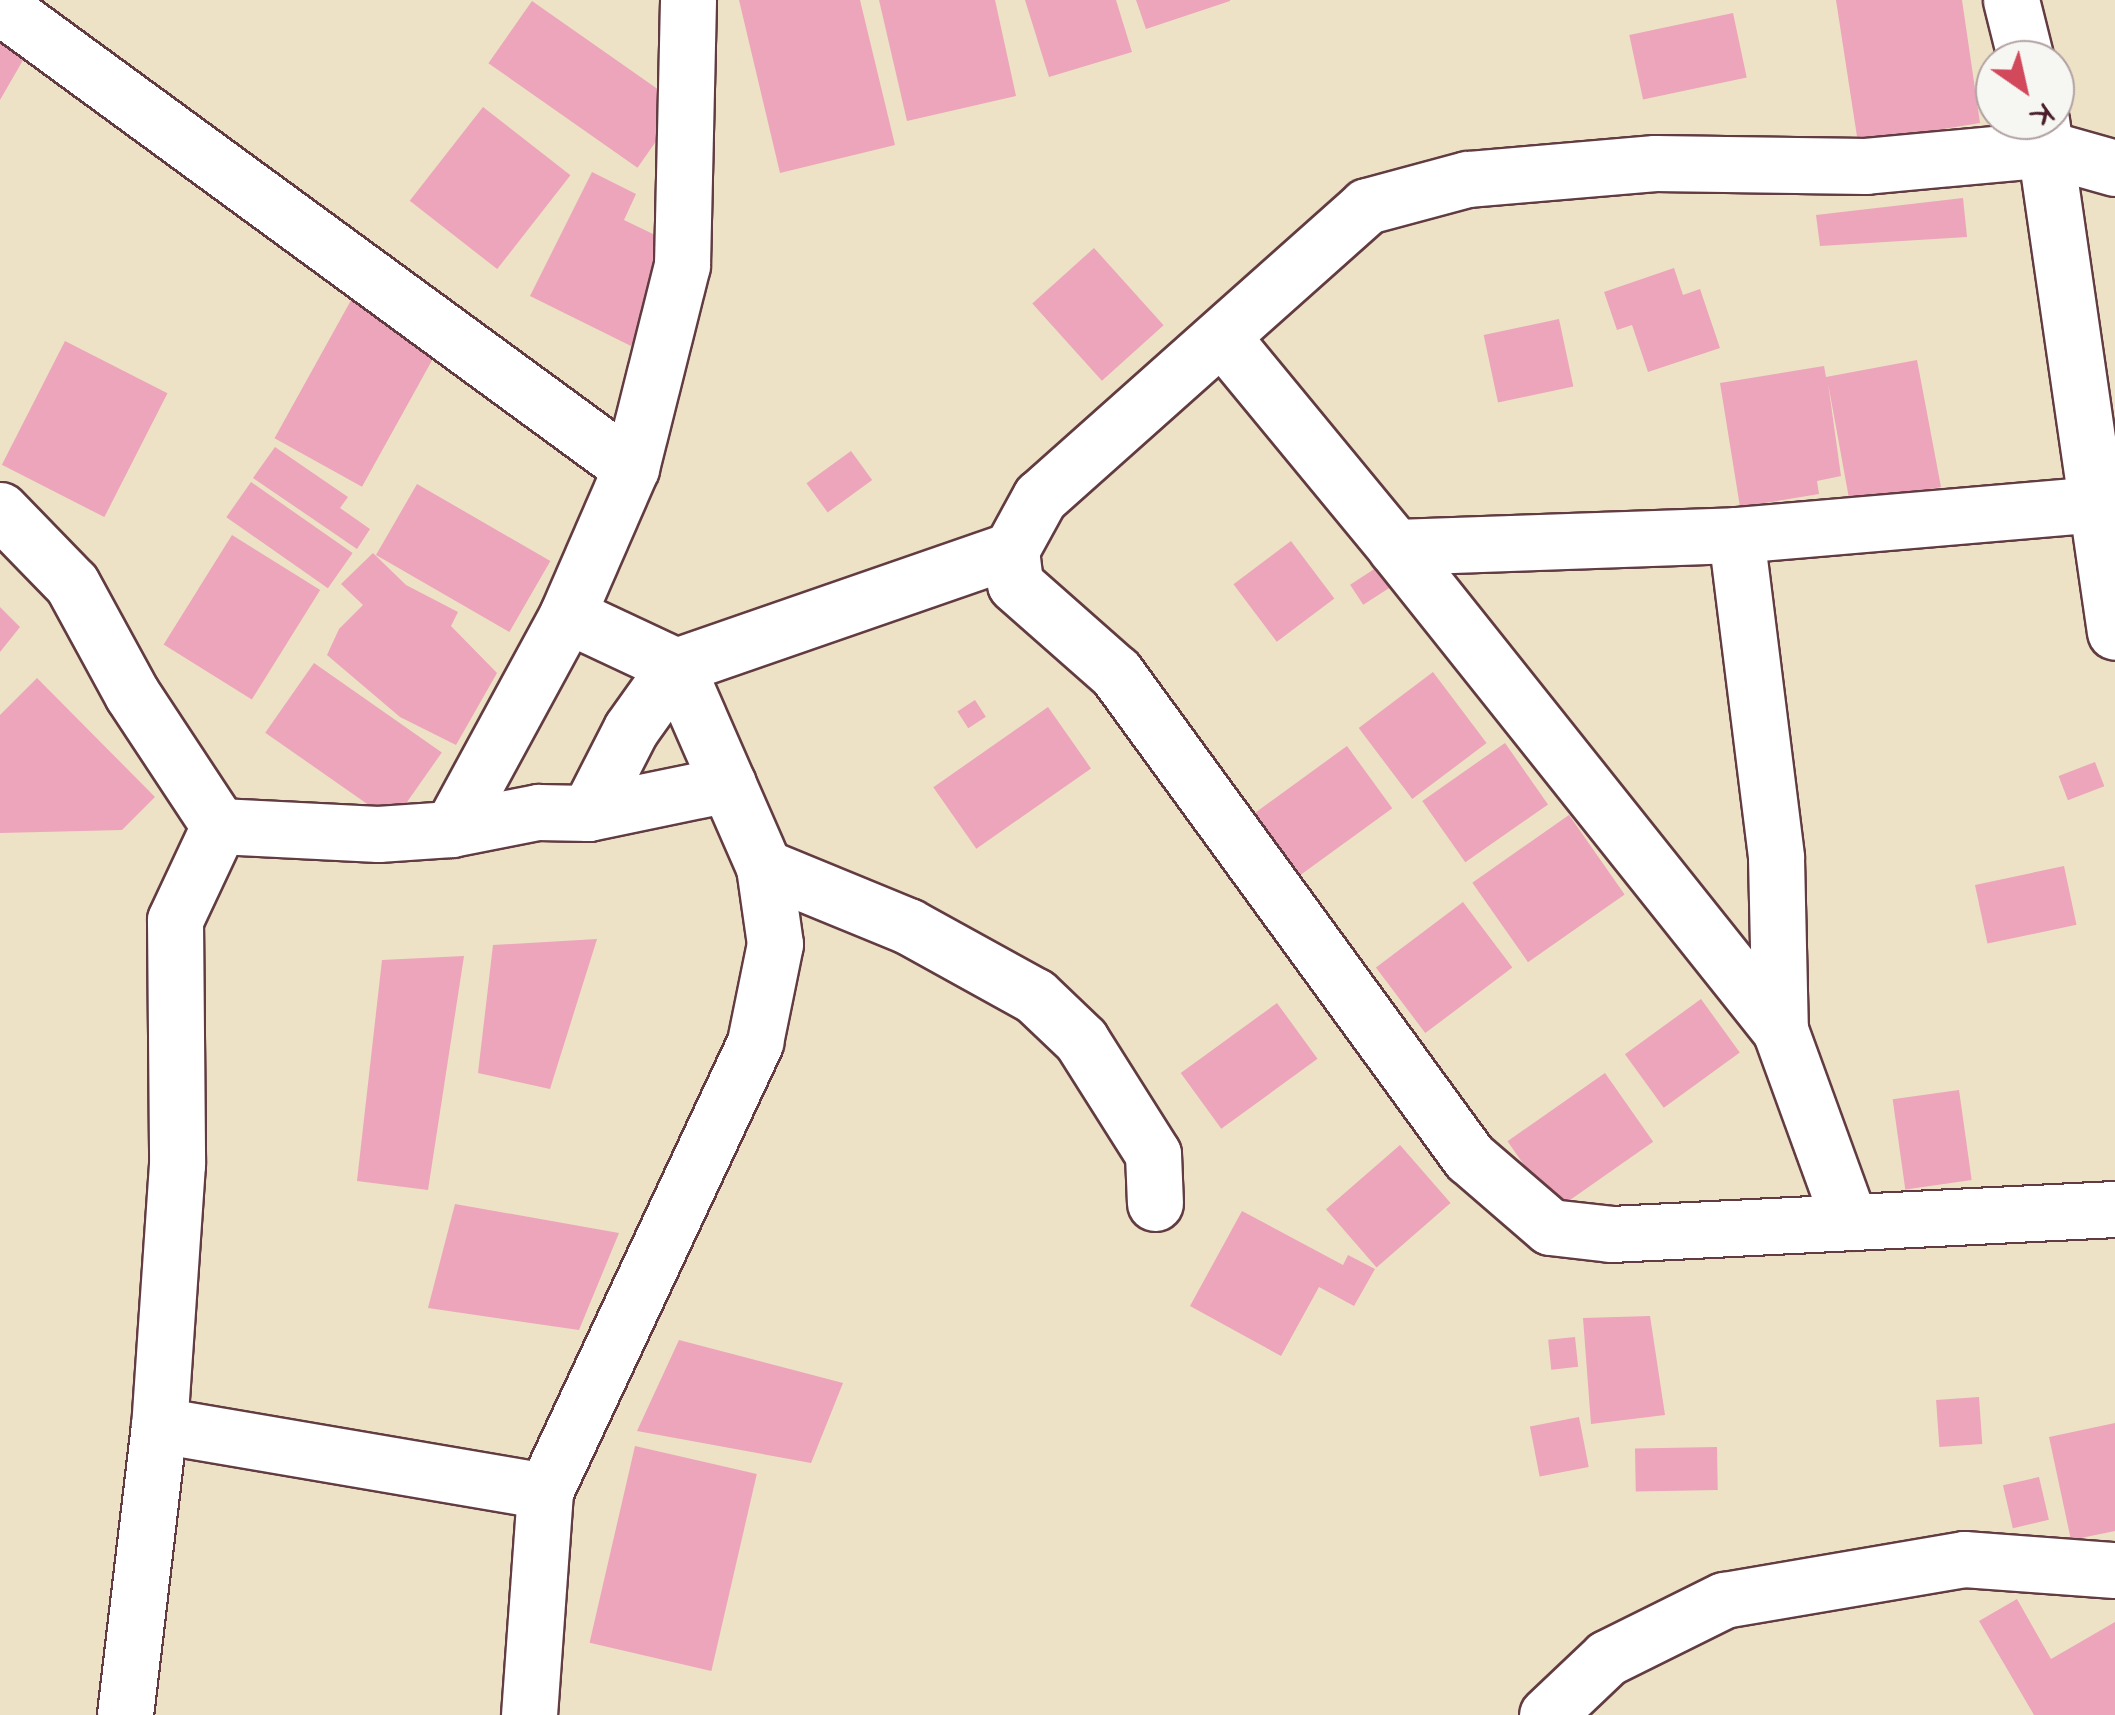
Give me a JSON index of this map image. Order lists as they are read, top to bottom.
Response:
{
  "north": "bottom right"
}
